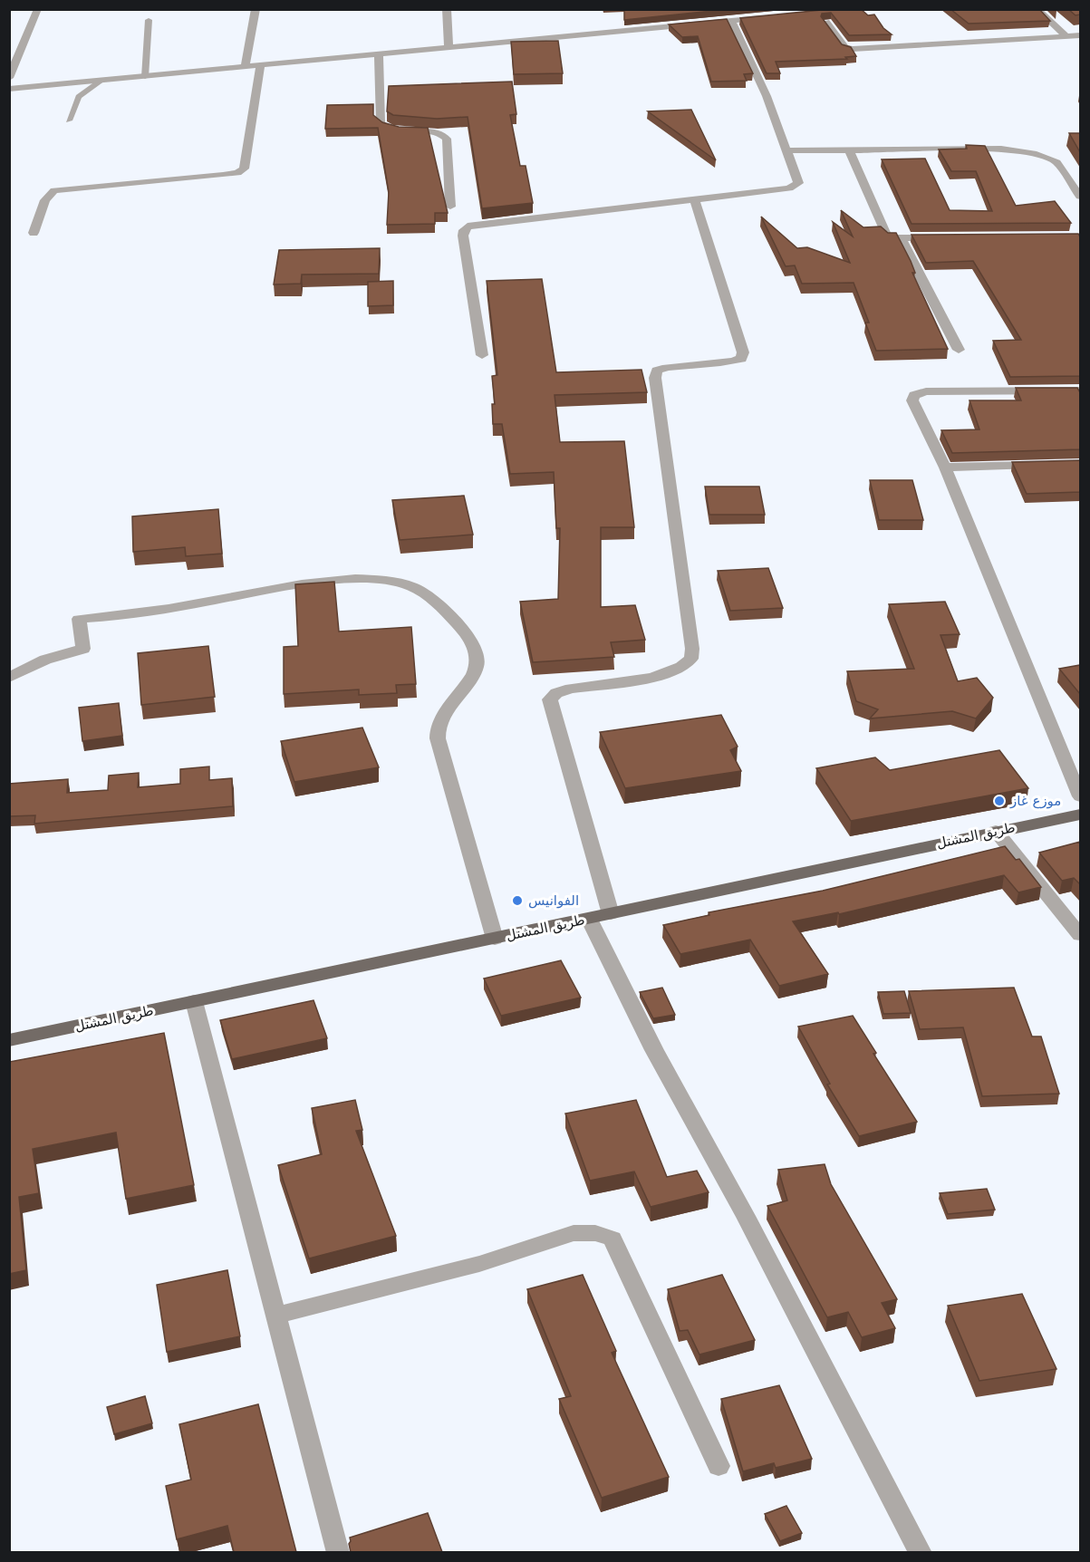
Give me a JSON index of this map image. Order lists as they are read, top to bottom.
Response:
{
  "streets": {
    "main road": ["طريق المشتل"]
  },
  "places": ["موزع غاز", "الفوانيس"]
}
